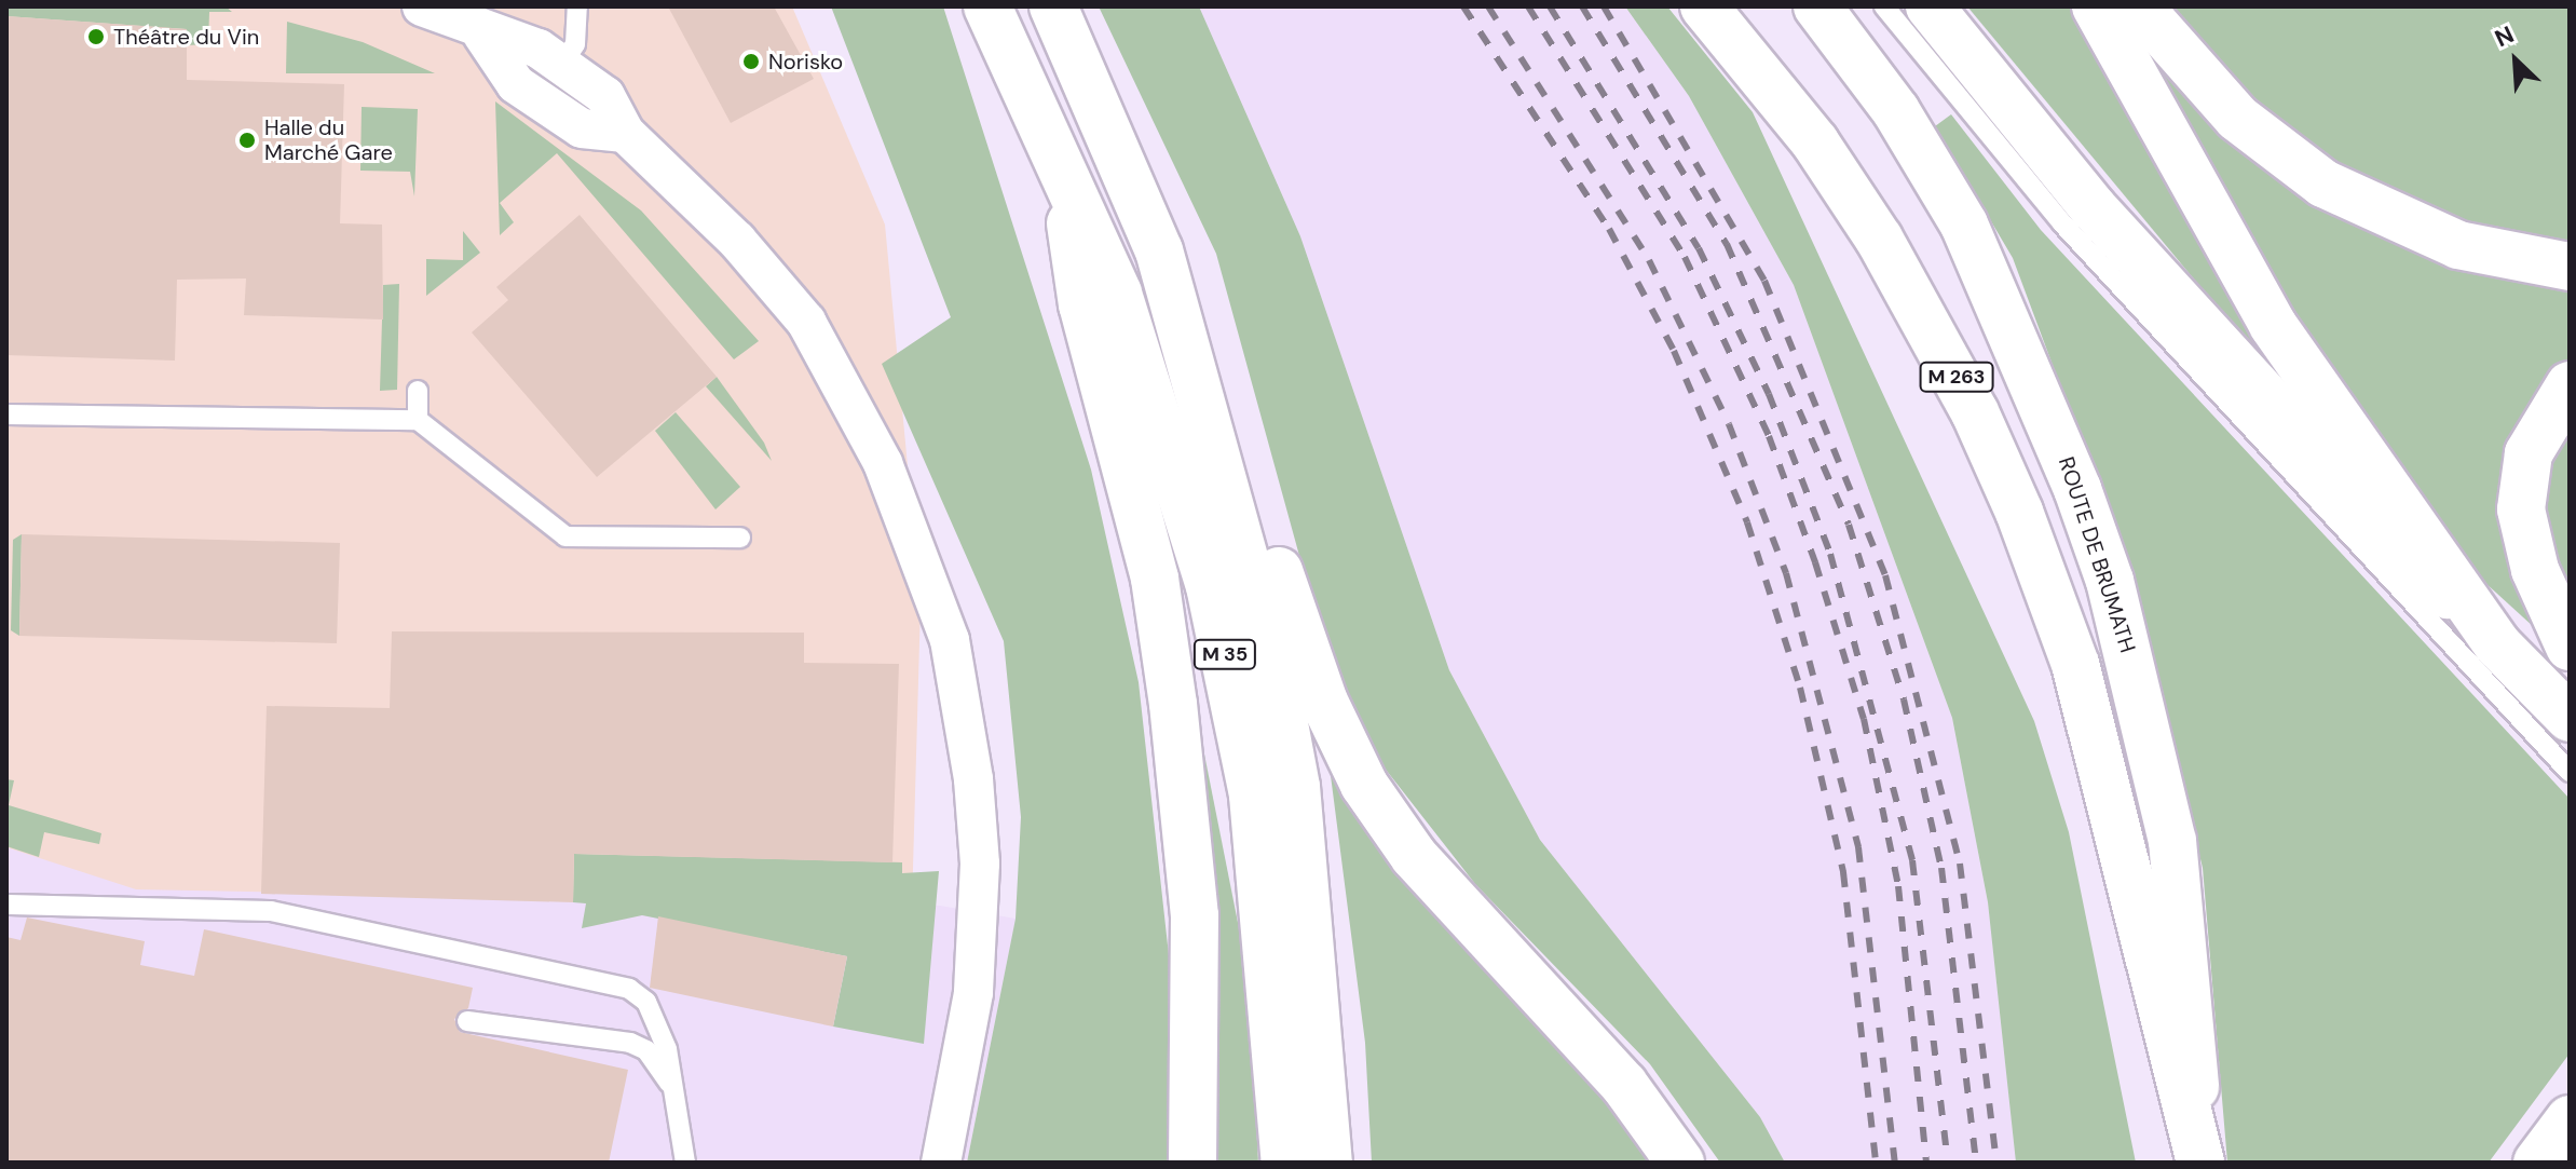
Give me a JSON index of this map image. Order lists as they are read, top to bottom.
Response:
{
  "streets": {
    "main road": ["M 263", "ROUTE DE BRUMATH", "M 35"]
  },
  "crossings": [
    ["M 263", "ROUTE DE BRUMATH"]
  ],
  "places": ["Théâtre du Vin", "Norisko", "Halle du Marché Gare"],
  "north": "top left"
}
